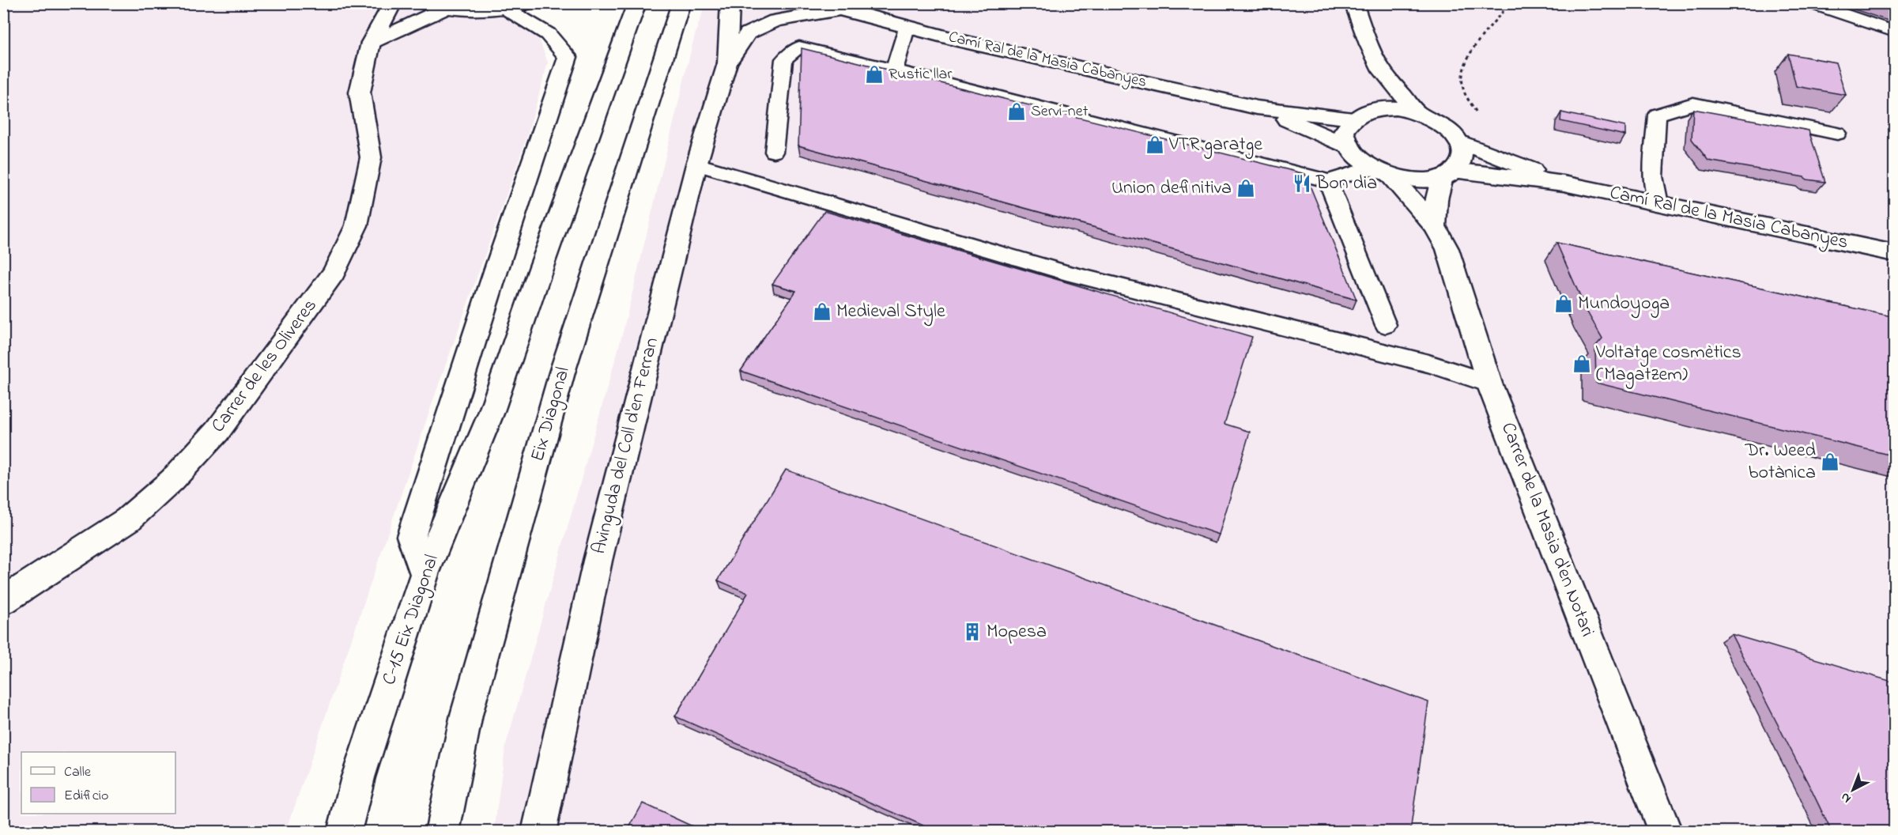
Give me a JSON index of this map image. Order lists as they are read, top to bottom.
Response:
{
  "streets": {
    "main road": [
      "Camí Ral de la Masia Cabanyes",
      "Carrer de les Oliveres",
      "Eix Diagonal",
      "Avinguda del Coll d'en Ferran",
      "Carrer de la Masia d'en Notari",
      "C-15 Eix Diagonal"
    ]
  },
  "crossings": [
    ["Camí Ral de la Masia Cabanyes", "Avinguda del Coll d'en Ferran"],
    ["Camí Ral de la Masia Cabanyes", "Carrer de la Masia d'en Notari"]
  ],
  "places": {
    "shop": [
      "Rustic llar",
      "Servi-net",
      "VTR garatge",
      "Union definitiva",
      "Mundoyoga",
      "Medieval Style",
      "Voltatge cosmètics (Magatzem)",
      "Dr. Weed botànica"
    ],
    "restaurant": ["Bon dia"],
    "building": ["Mopesa"]
  },
  "legend": ["Calle", "Edificio"],
  "north": "bottom left"
}
